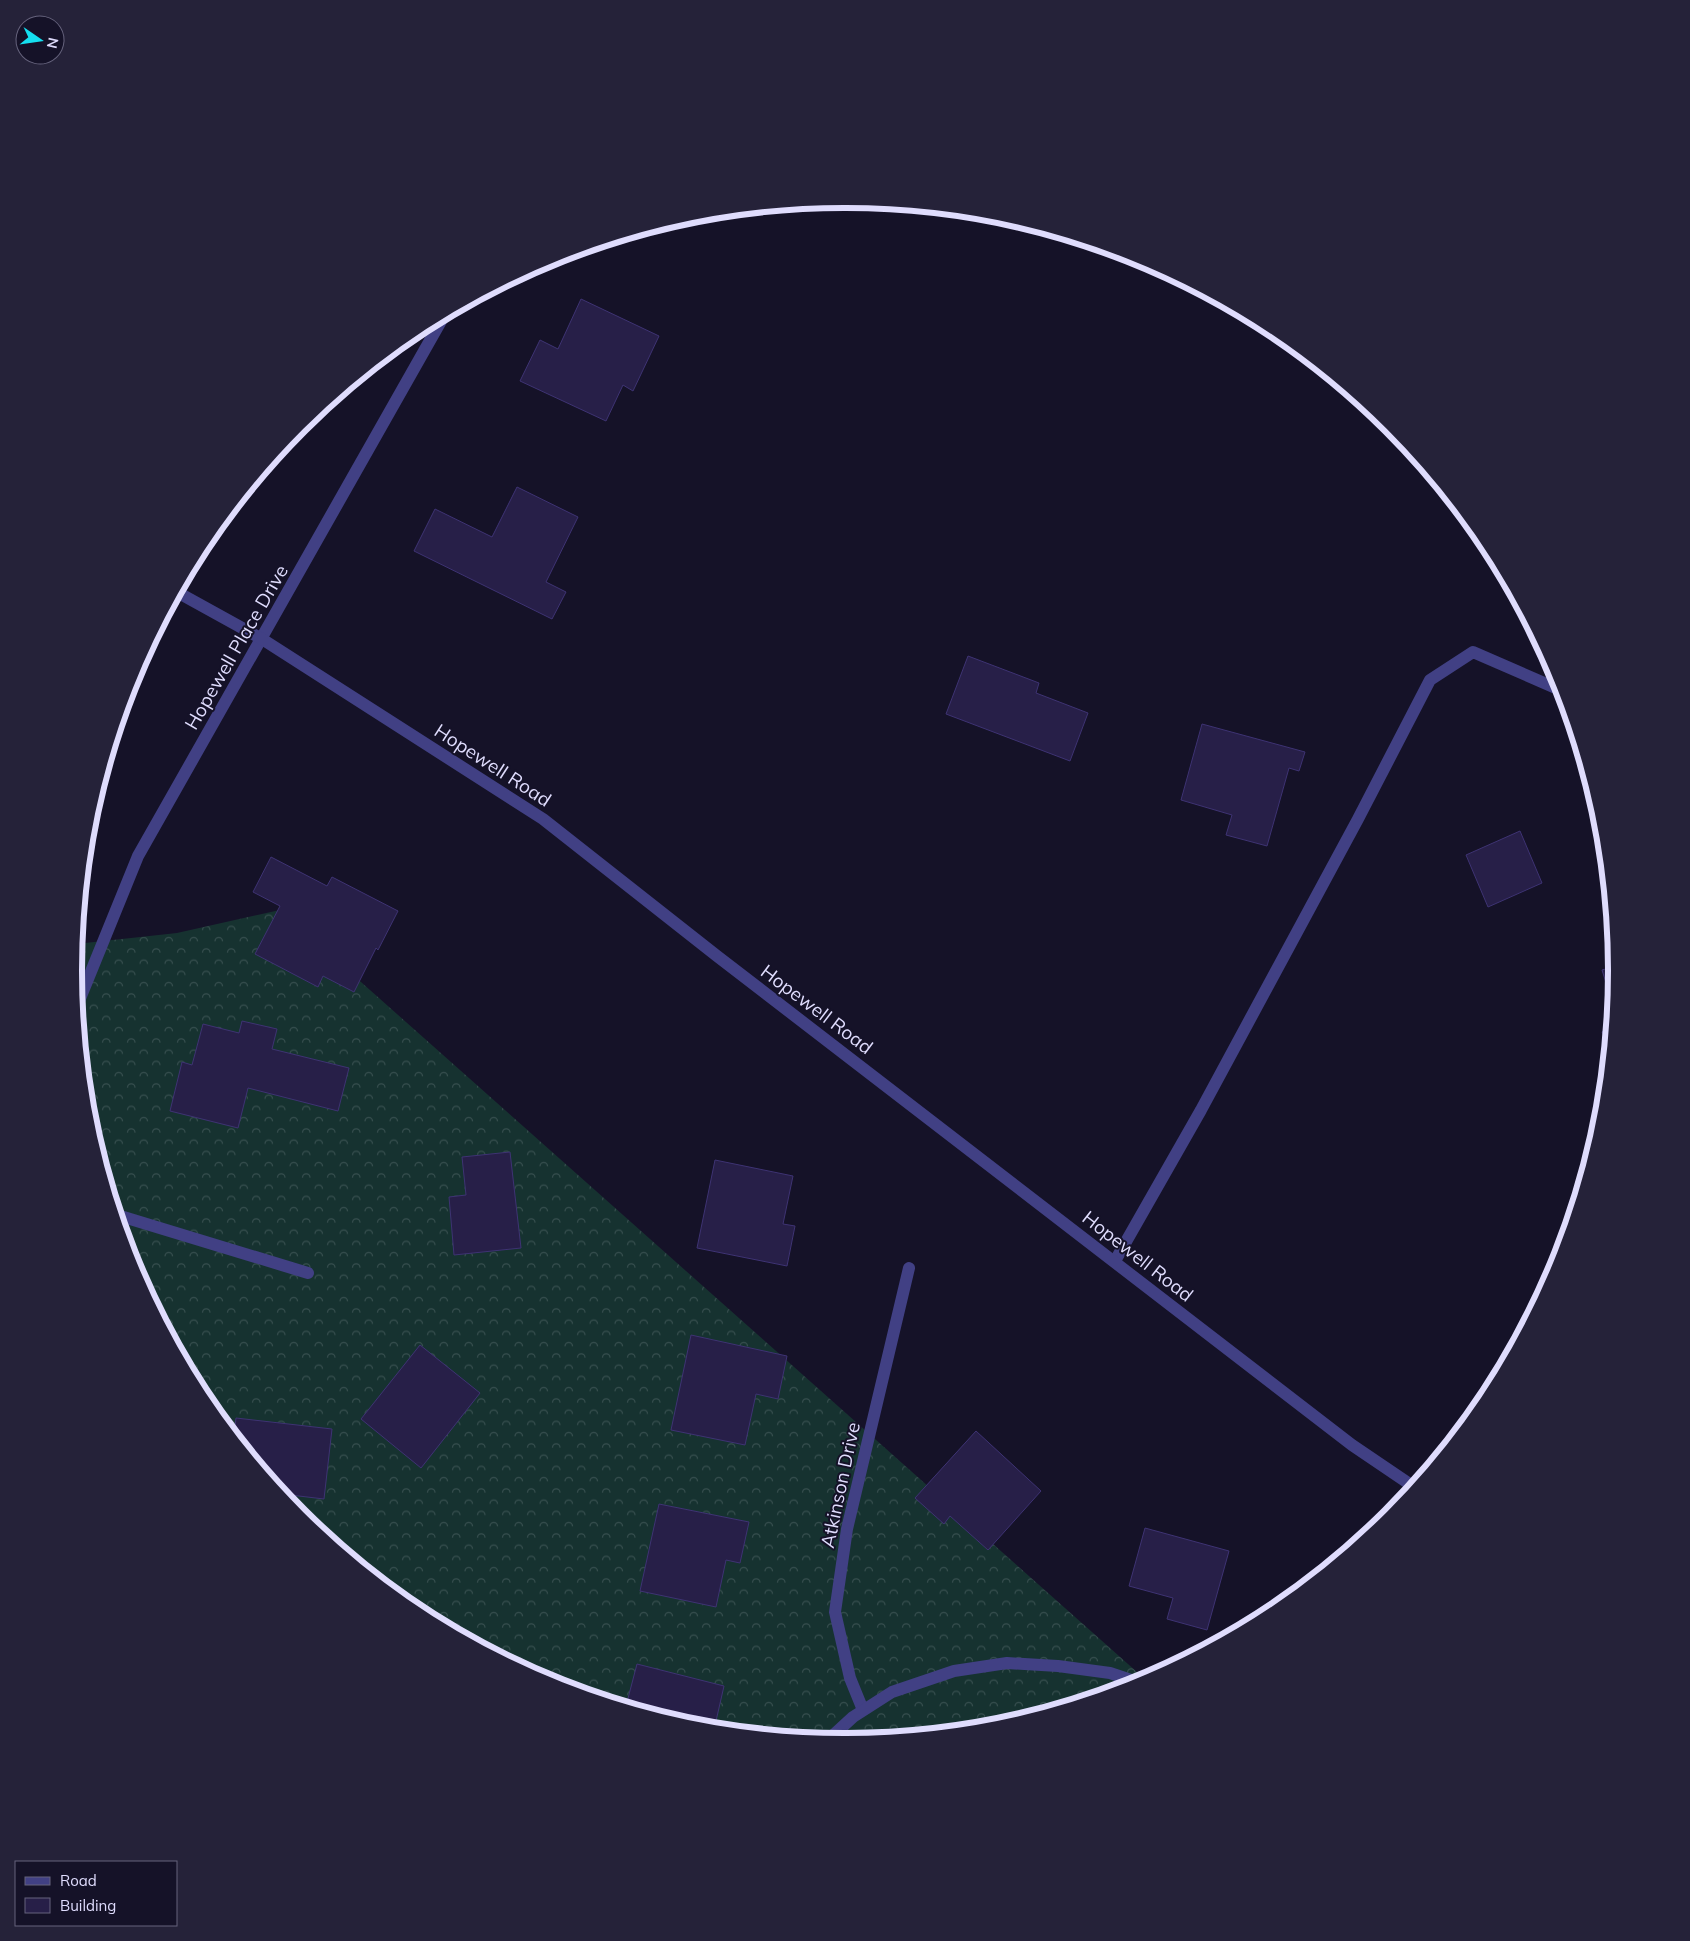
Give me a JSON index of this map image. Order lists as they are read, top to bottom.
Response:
{
  "streets": {
    "street": ["Hopewell Place Drive", "Hopewell Road", "Atkinson Drive"]
  },
  "crossings": [
    ["Hopewell Place Drive", "Hopewell Road"]
  ],
  "legend": ["Road", "Building"],
  "north": "right"
}
